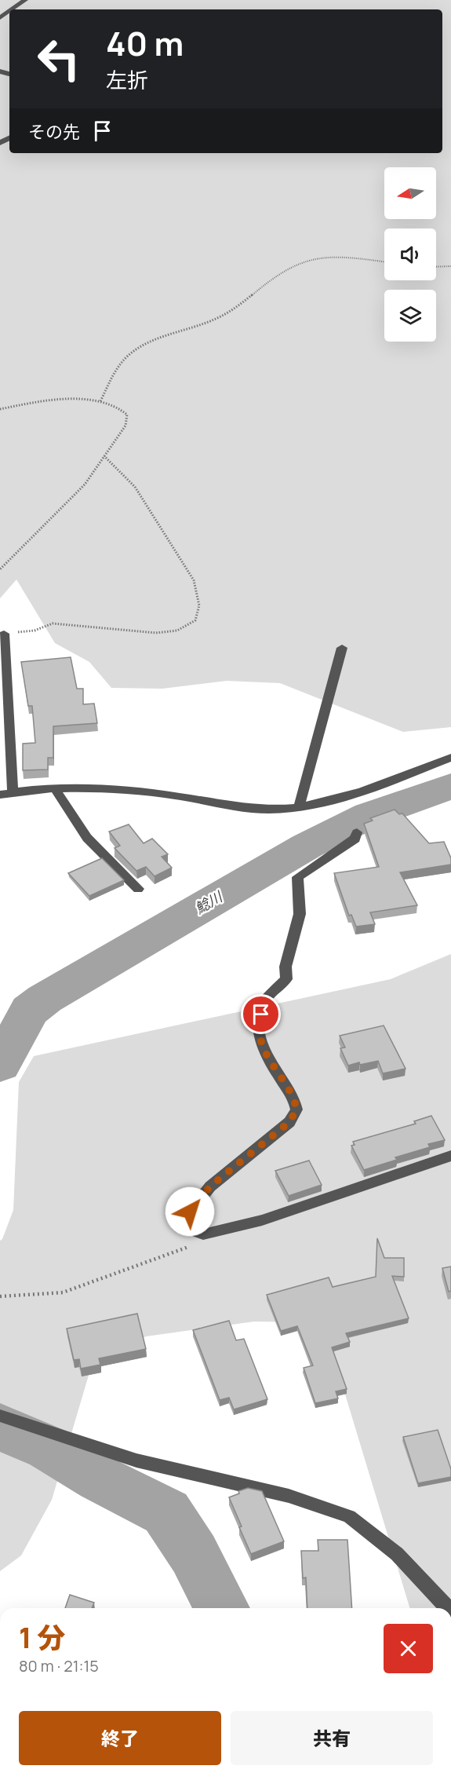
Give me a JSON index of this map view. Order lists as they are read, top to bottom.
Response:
{
  "water": ["鯰川"],
  "north": "left",
  "page": {
    "turn": ["40 m", "左折"],
    "then": "その先",
    "heading": ["1 分", "80 m · 21:15"],
    "buttons": ["終了", "共有"]
  }
}
